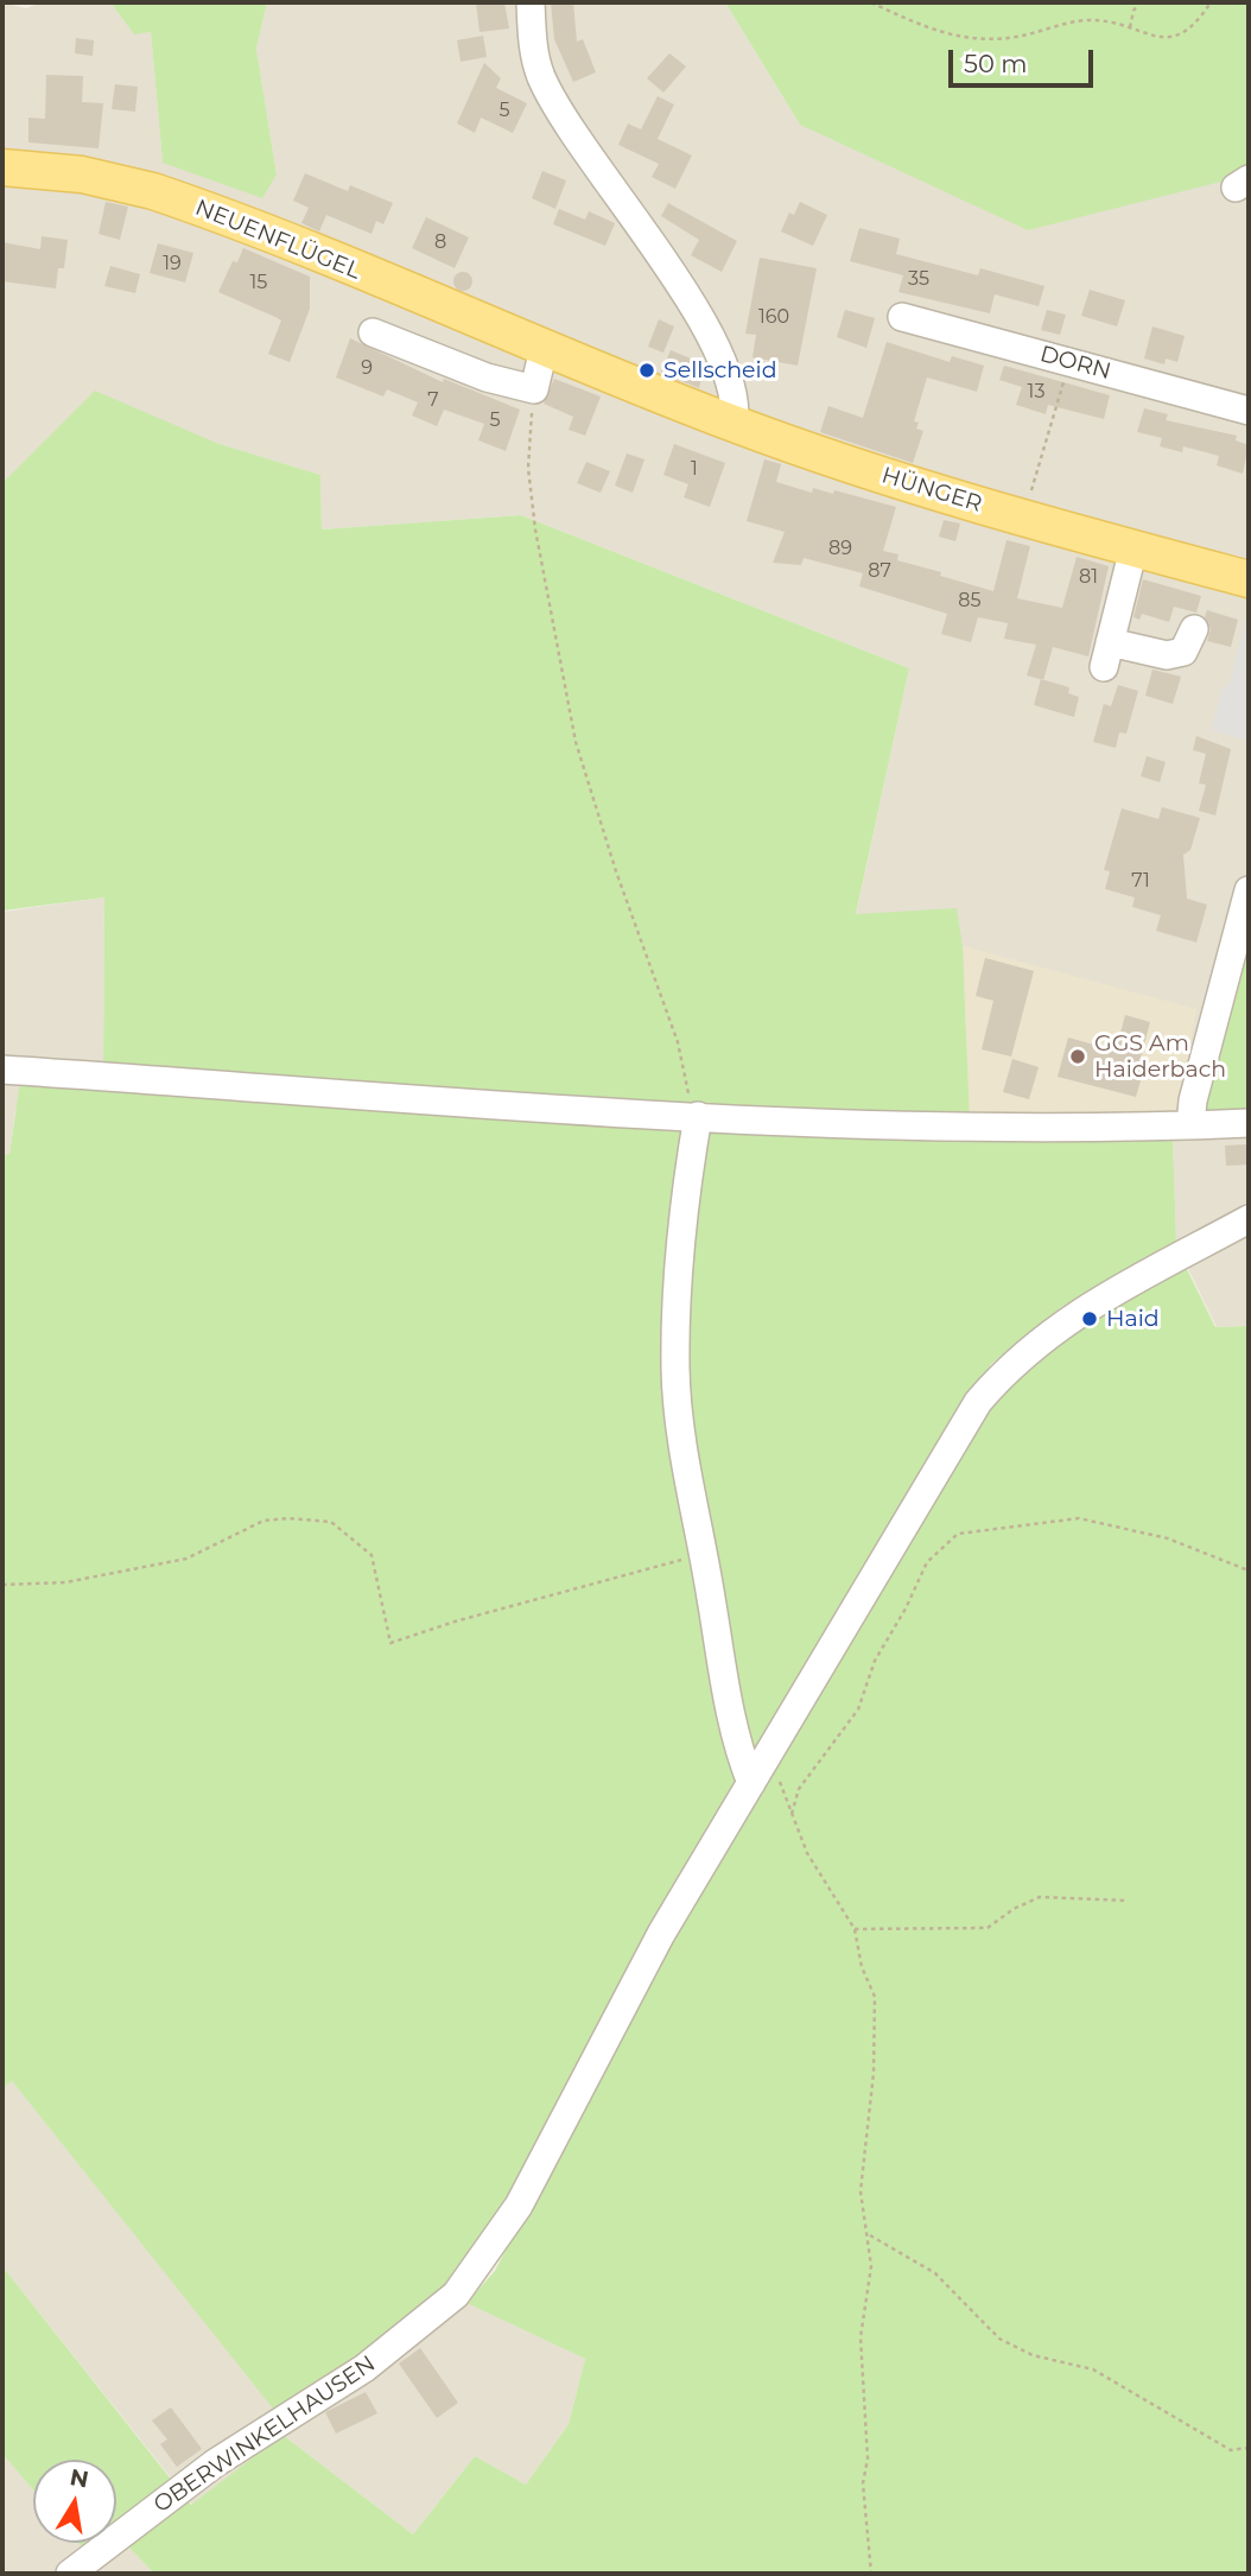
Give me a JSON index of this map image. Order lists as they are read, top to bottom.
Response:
{
  "streets": {
    "main road": ["NEUENFLÜGEL", "HÜNGER"],
    "street": ["DORN", "OBERWINKELHAUSEN"]
  },
  "crossings": [
    ["NEUENFLÜGEL", "HÜNGER"]
  ],
  "places": ["Sellscheid", "GGS Am Haiderbach", "Haid"],
  "house_numbers": [
    "5",
    "8",
    "19",
    "35",
    "15",
    "160",
    "9",
    "13",
    "7",
    "5",
    "1",
    "89",
    "87",
    "81",
    "85",
    "71"
  ],
  "scale_bar": "50 m",
  "north": "top"
}
